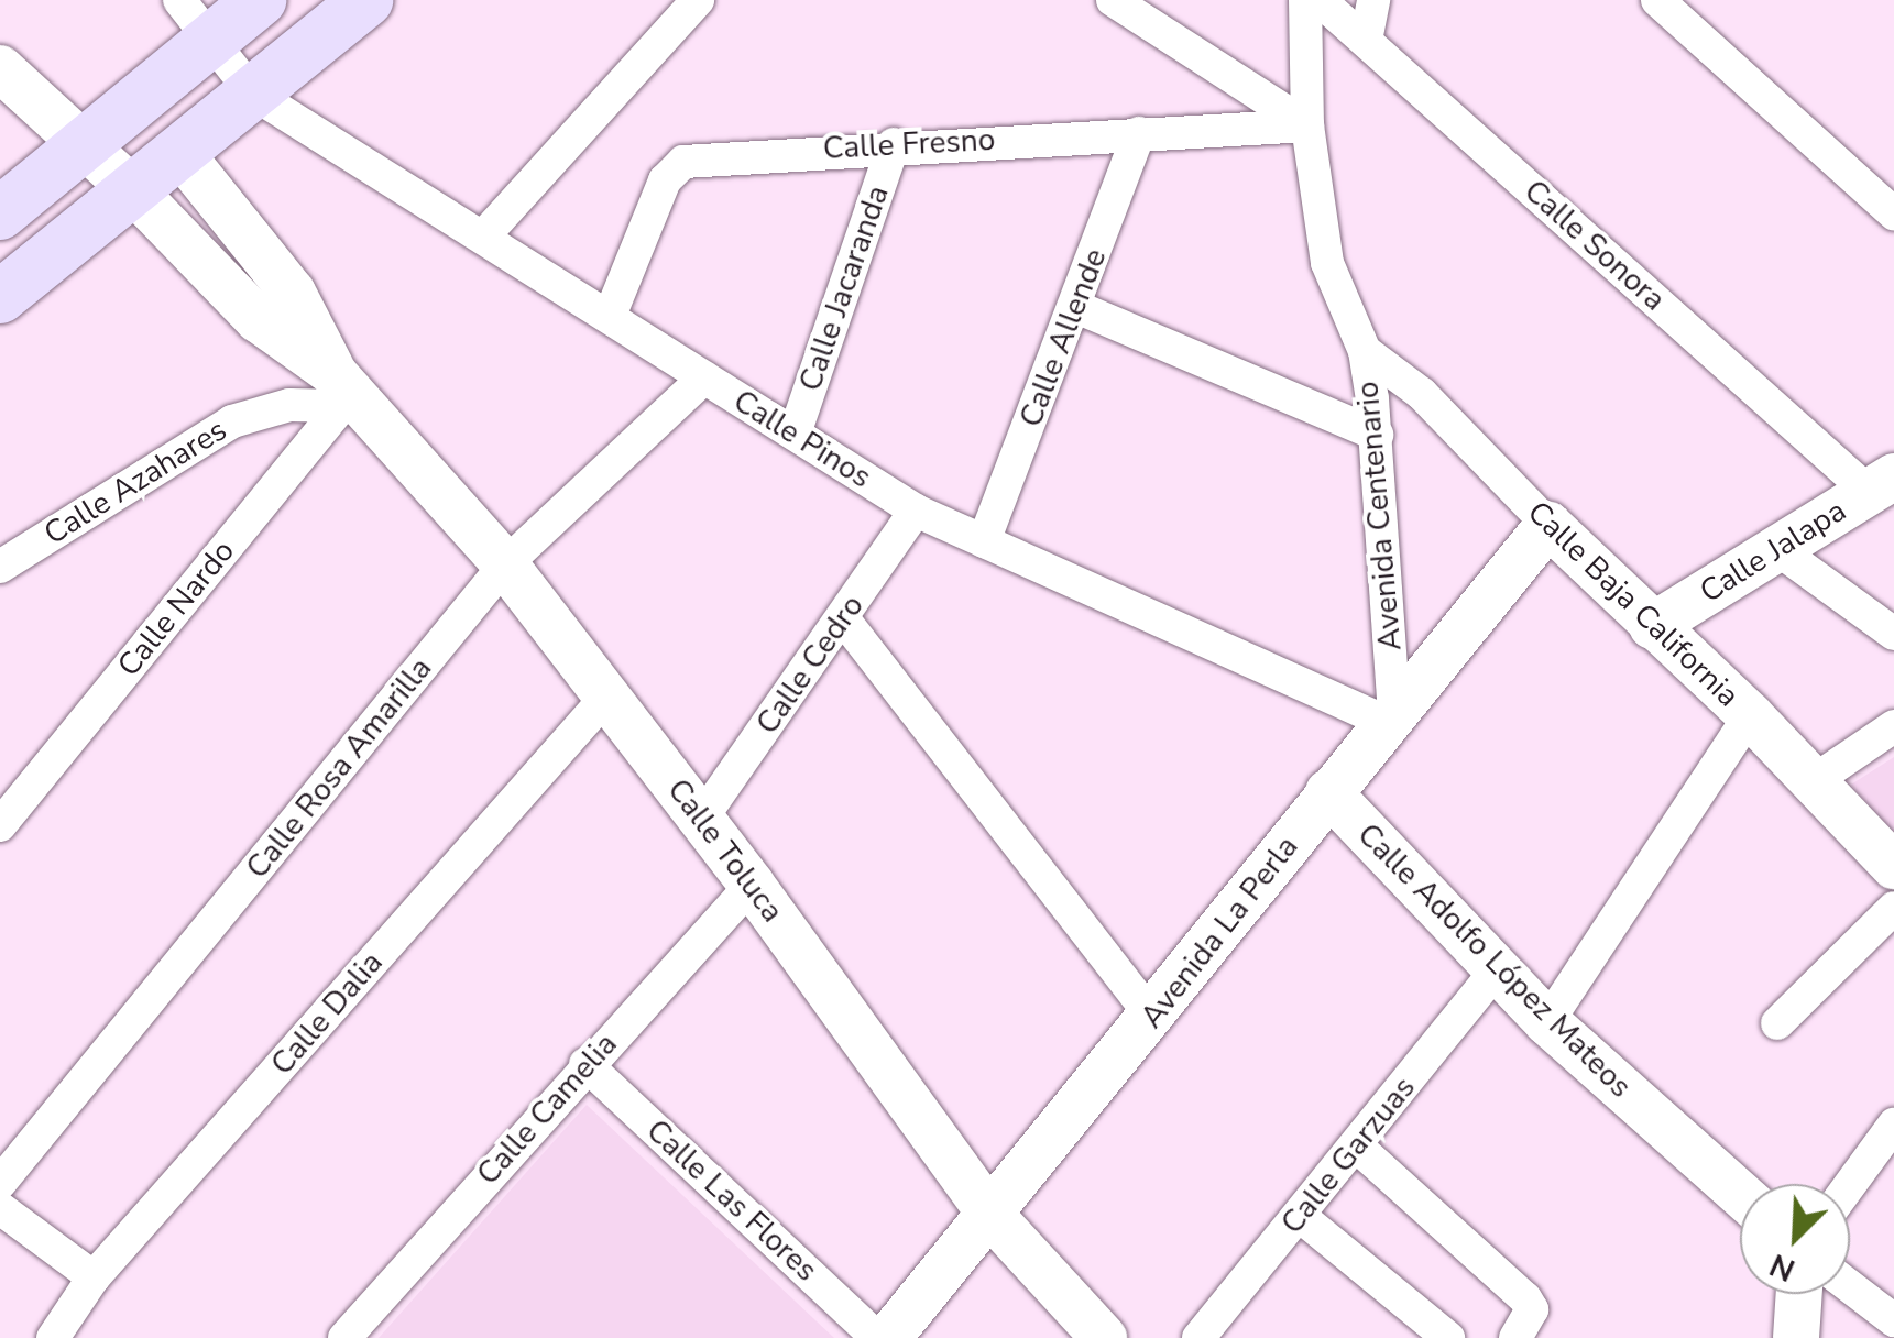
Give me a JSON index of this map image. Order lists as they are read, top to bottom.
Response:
{
  "streets": {
    "main road": [
      "Calle Jalapa",
      "Calle Baja California",
      "Calle Toluca",
      "Avenida La Perla",
      "Calle Adolfo López Mateos"
    ],
    "street": [
      "Calle Fresno",
      "Calle Sonora",
      "Calle Jacaranda",
      "Calle Allende",
      "Calle Pinos",
      "Calle Azahares",
      "Avenida Centenario",
      "Calle Nardo",
      "Calle Cedro",
      "Calle Rosa Amarilla",
      "Calle Dalia",
      "Calle Camelia",
      "Calle Garzuas",
      "Calle Las Flores"
    ]
  },
  "crossings": [
    ["Calle Fresno", "Calle Jacaranda"],
    ["Calle Fresno", "Calle Allende"],
    ["Calle Fresno", "Calle Pinos"],
    ["Calle Fresno", "Avenida Centenario"],
    ["Calle Sonora", "Calle Jalapa"],
    ["Calle Jacaranda", "Calle Pinos"],
    ["Calle Allende", "Calle Pinos"],
    ["Calle Pinos", "Avenida Centenario"],
    ["Calle Pinos", "Calle Cedro"],
    ["Calle Pinos", "Calle Rosa Amarilla"],
    ["Calle Pinos", "Avenida La Perla"],
    ["Calle Azahares", "Calle Nardo"],
    ["Calle Azahares", "Calle Toluca"],
    ["Avenida Centenario", "Calle Baja California"],
    ["Avenida Centenario", "Avenida La Perla"],
    ["Calle Jalapa", "Calle Baja California"],
    ["Calle Baja California", "Avenida La Perla"],
    ["Calle Nardo", "Calle Toluca"],
    ["Calle Cedro", "Calle Toluca"],
    ["Calle Rosa Amarilla", "Calle Toluca"],
    ["Calle Toluca", "Avenida La Perla"],
    ["Calle Toluca", "Calle Dalia"],
    ["Calle Toluca", "Calle Camelia"],
    ["Avenida La Perla", "Calle Adolfo López Mateos"],
    ["Calle Adolfo López Mateos", "Calle Garzuas"],
    ["Calle Camelia", "Calle Las Flores"]
  ],
  "north": "bottom left"
}
